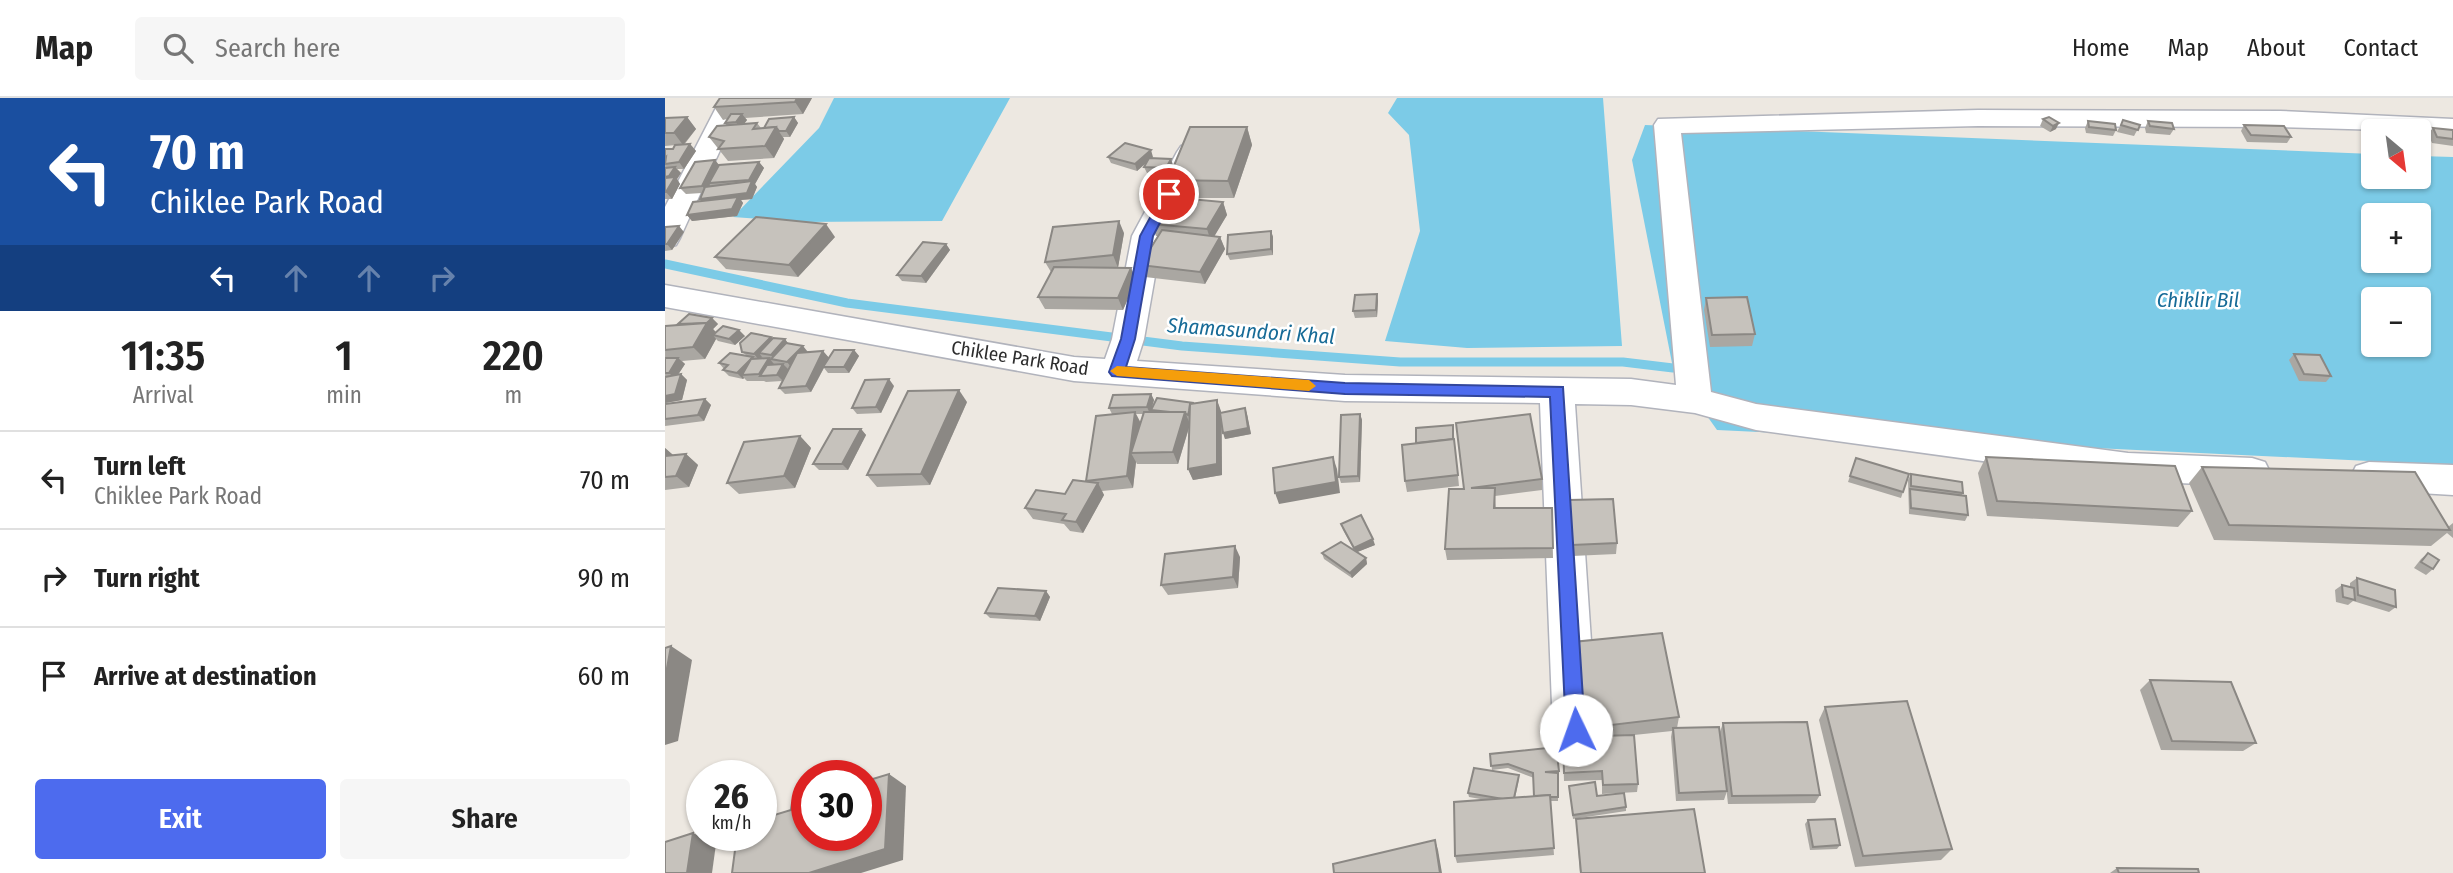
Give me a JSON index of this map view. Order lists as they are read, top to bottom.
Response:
{
  "streets": {
    "street": ["Chiklee Park Road"]
  },
  "water": ["Chiklir Bil", "Shamasundori Khal"],
  "north": "bottom right",
  "page": {
    "header": "Map",
    "search": "Search here",
    "nav": [
      "Home",
      "Map",
      "About",
      "Contact"
    ],
    "turn": ["70 m", "Chiklee Park Road"],
    "map_buttons": ["+", "−"],
    "eta": [
      "11:35",
      "Arrival",
      "1",
      "min",
      "220",
      "m"
    ],
    "list": [
      {
        "name": "Turn left",
        "note": "Chiklee Park Road",
        "value": "70 m"
      },
      {
        "name": "Turn right",
        "value": "90 m"
      },
      {
        "name": "Arrive at destination",
        "value": "60 m"
      }
    ],
    "speed": "26 km/h",
    "limit": "30",
    "buttons": ["Exit", "Share"]
  }
}
